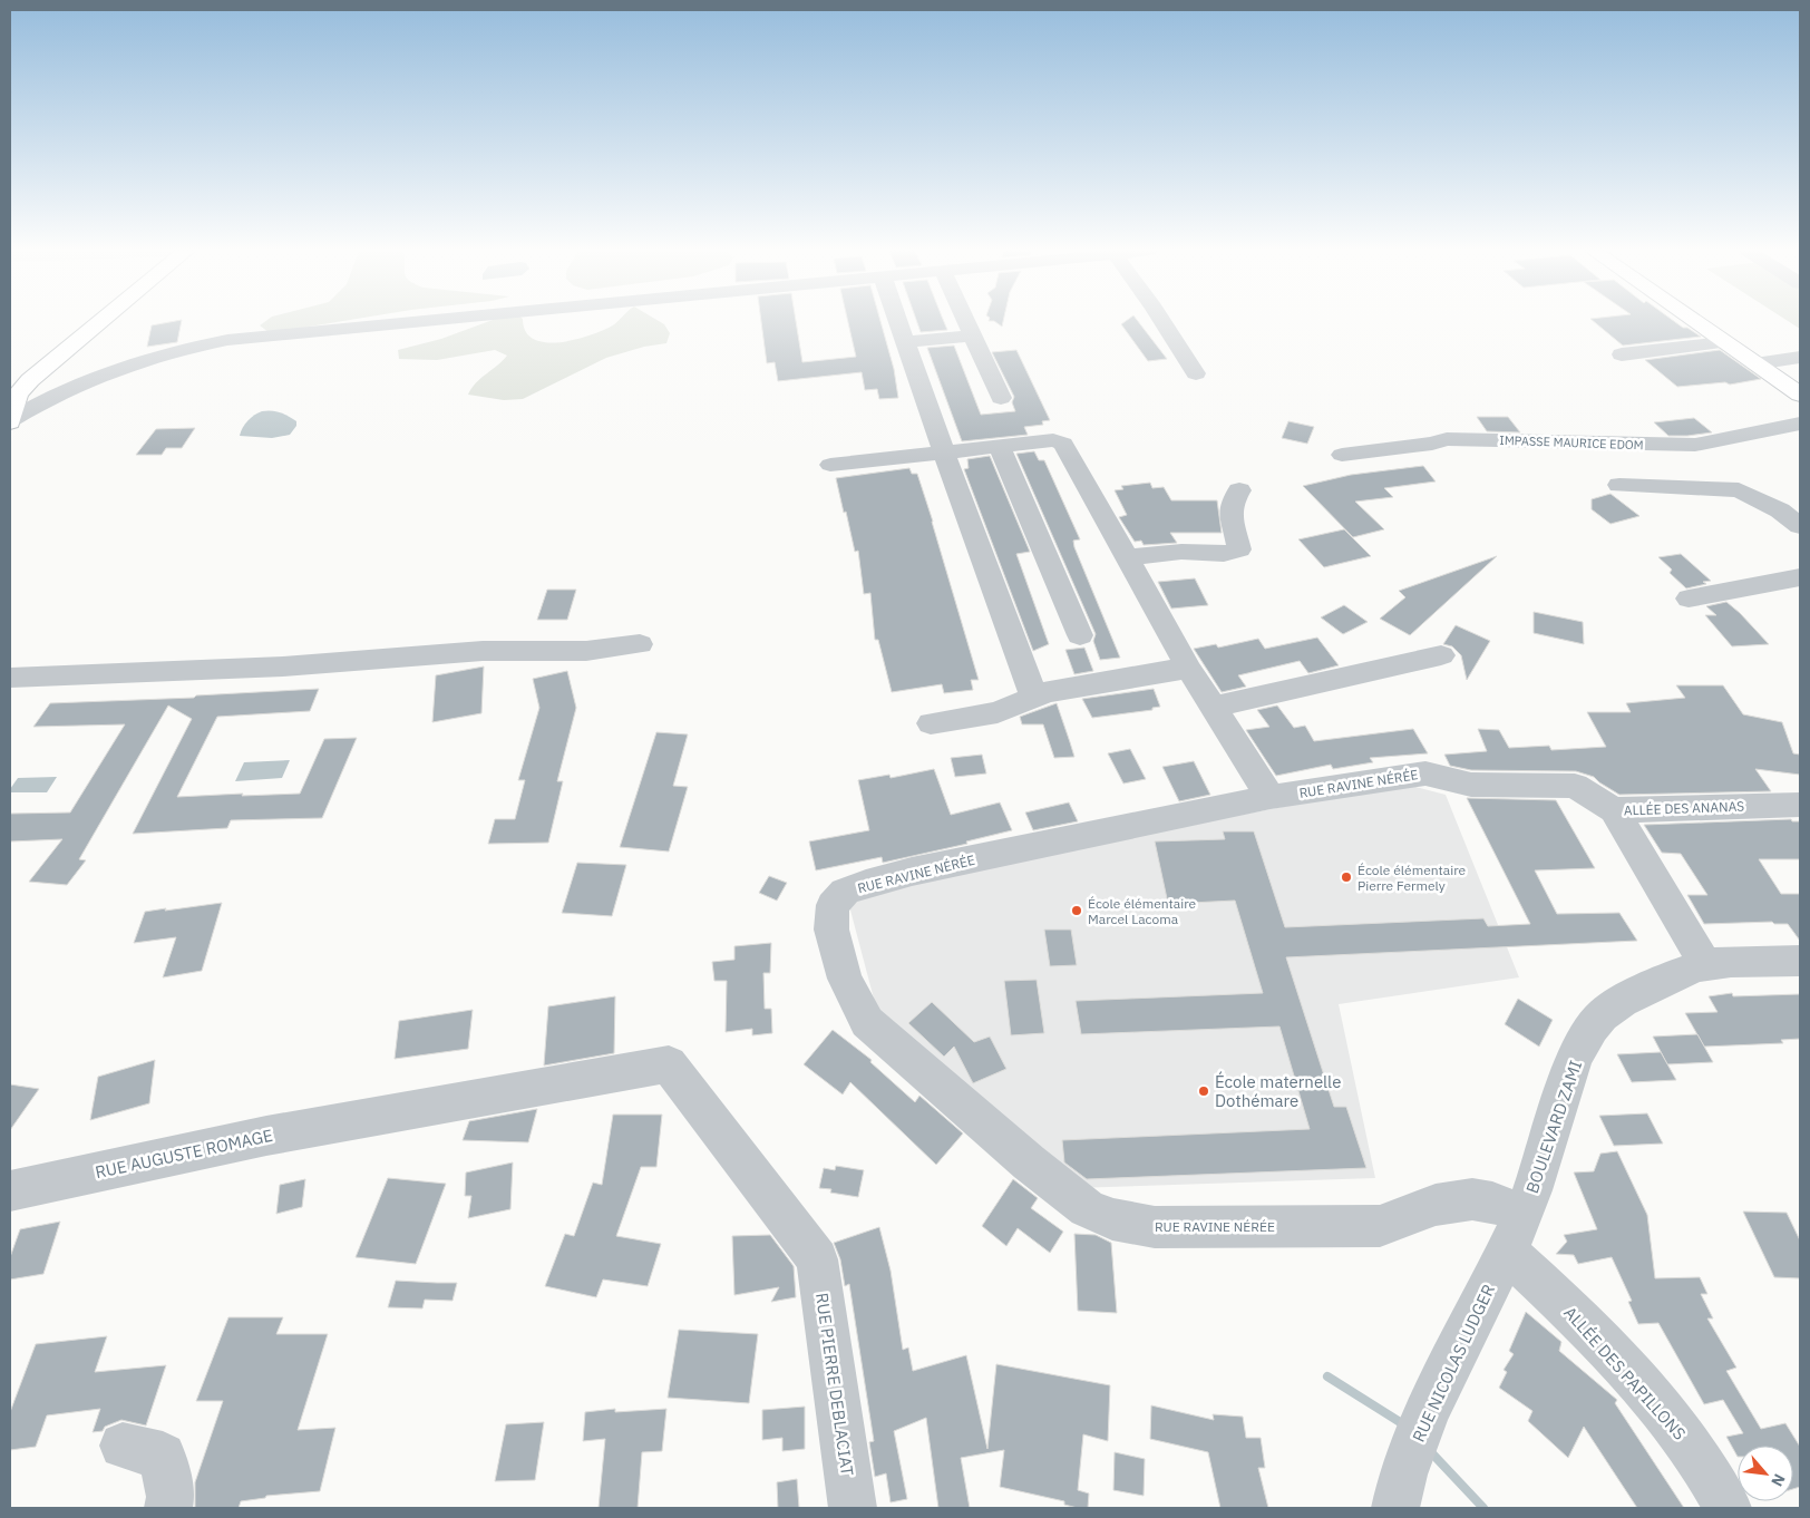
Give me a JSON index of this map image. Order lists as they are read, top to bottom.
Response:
{
  "streets": {
    "street": [
      "IMPASSE MAURICE EDOM",
      "RUE RAVINE NÉRÉE",
      "ALLÉE DES ANANAS",
      "BOULEVARD ZAMI",
      "RUE AUGUSTE ROMAGE",
      "RUE NICOLAS LUDGER",
      "ALLÉE DES PAPILLONS",
      "RUE PIERRE DEBLACIAT"
    ]
  },
  "crossings": [
    ["RUE RAVINE NÉRÉE", "ALLÉE DES ANANAS"],
    ["RUE RAVINE NÉRÉE", "BOULEVARD ZAMI"],
    ["RUE RAVINE NÉRÉE", "RUE NICOLAS LUDGER"],
    ["RUE RAVINE NÉRÉE", "ALLÉE DES PAPILLONS"],
    ["ALLÉE DES ANANAS", "BOULEVARD ZAMI"],
    ["BOULEVARD ZAMI", "RUE NICOLAS LUDGER"],
    ["BOULEVARD ZAMI", "ALLÉE DES PAPILLONS"],
    ["RUE AUGUSTE ROMAGE", "RUE PIERRE DEBLACIAT"],
    ["RUE NICOLAS LUDGER", "ALLÉE DES PAPILLONS"]
  ],
  "places": ["École élémentaire Pierre Fermely", "École élémentaire Marcel Lacoma", "École maternelle Dothémare"],
  "north": "bottom right"
}
